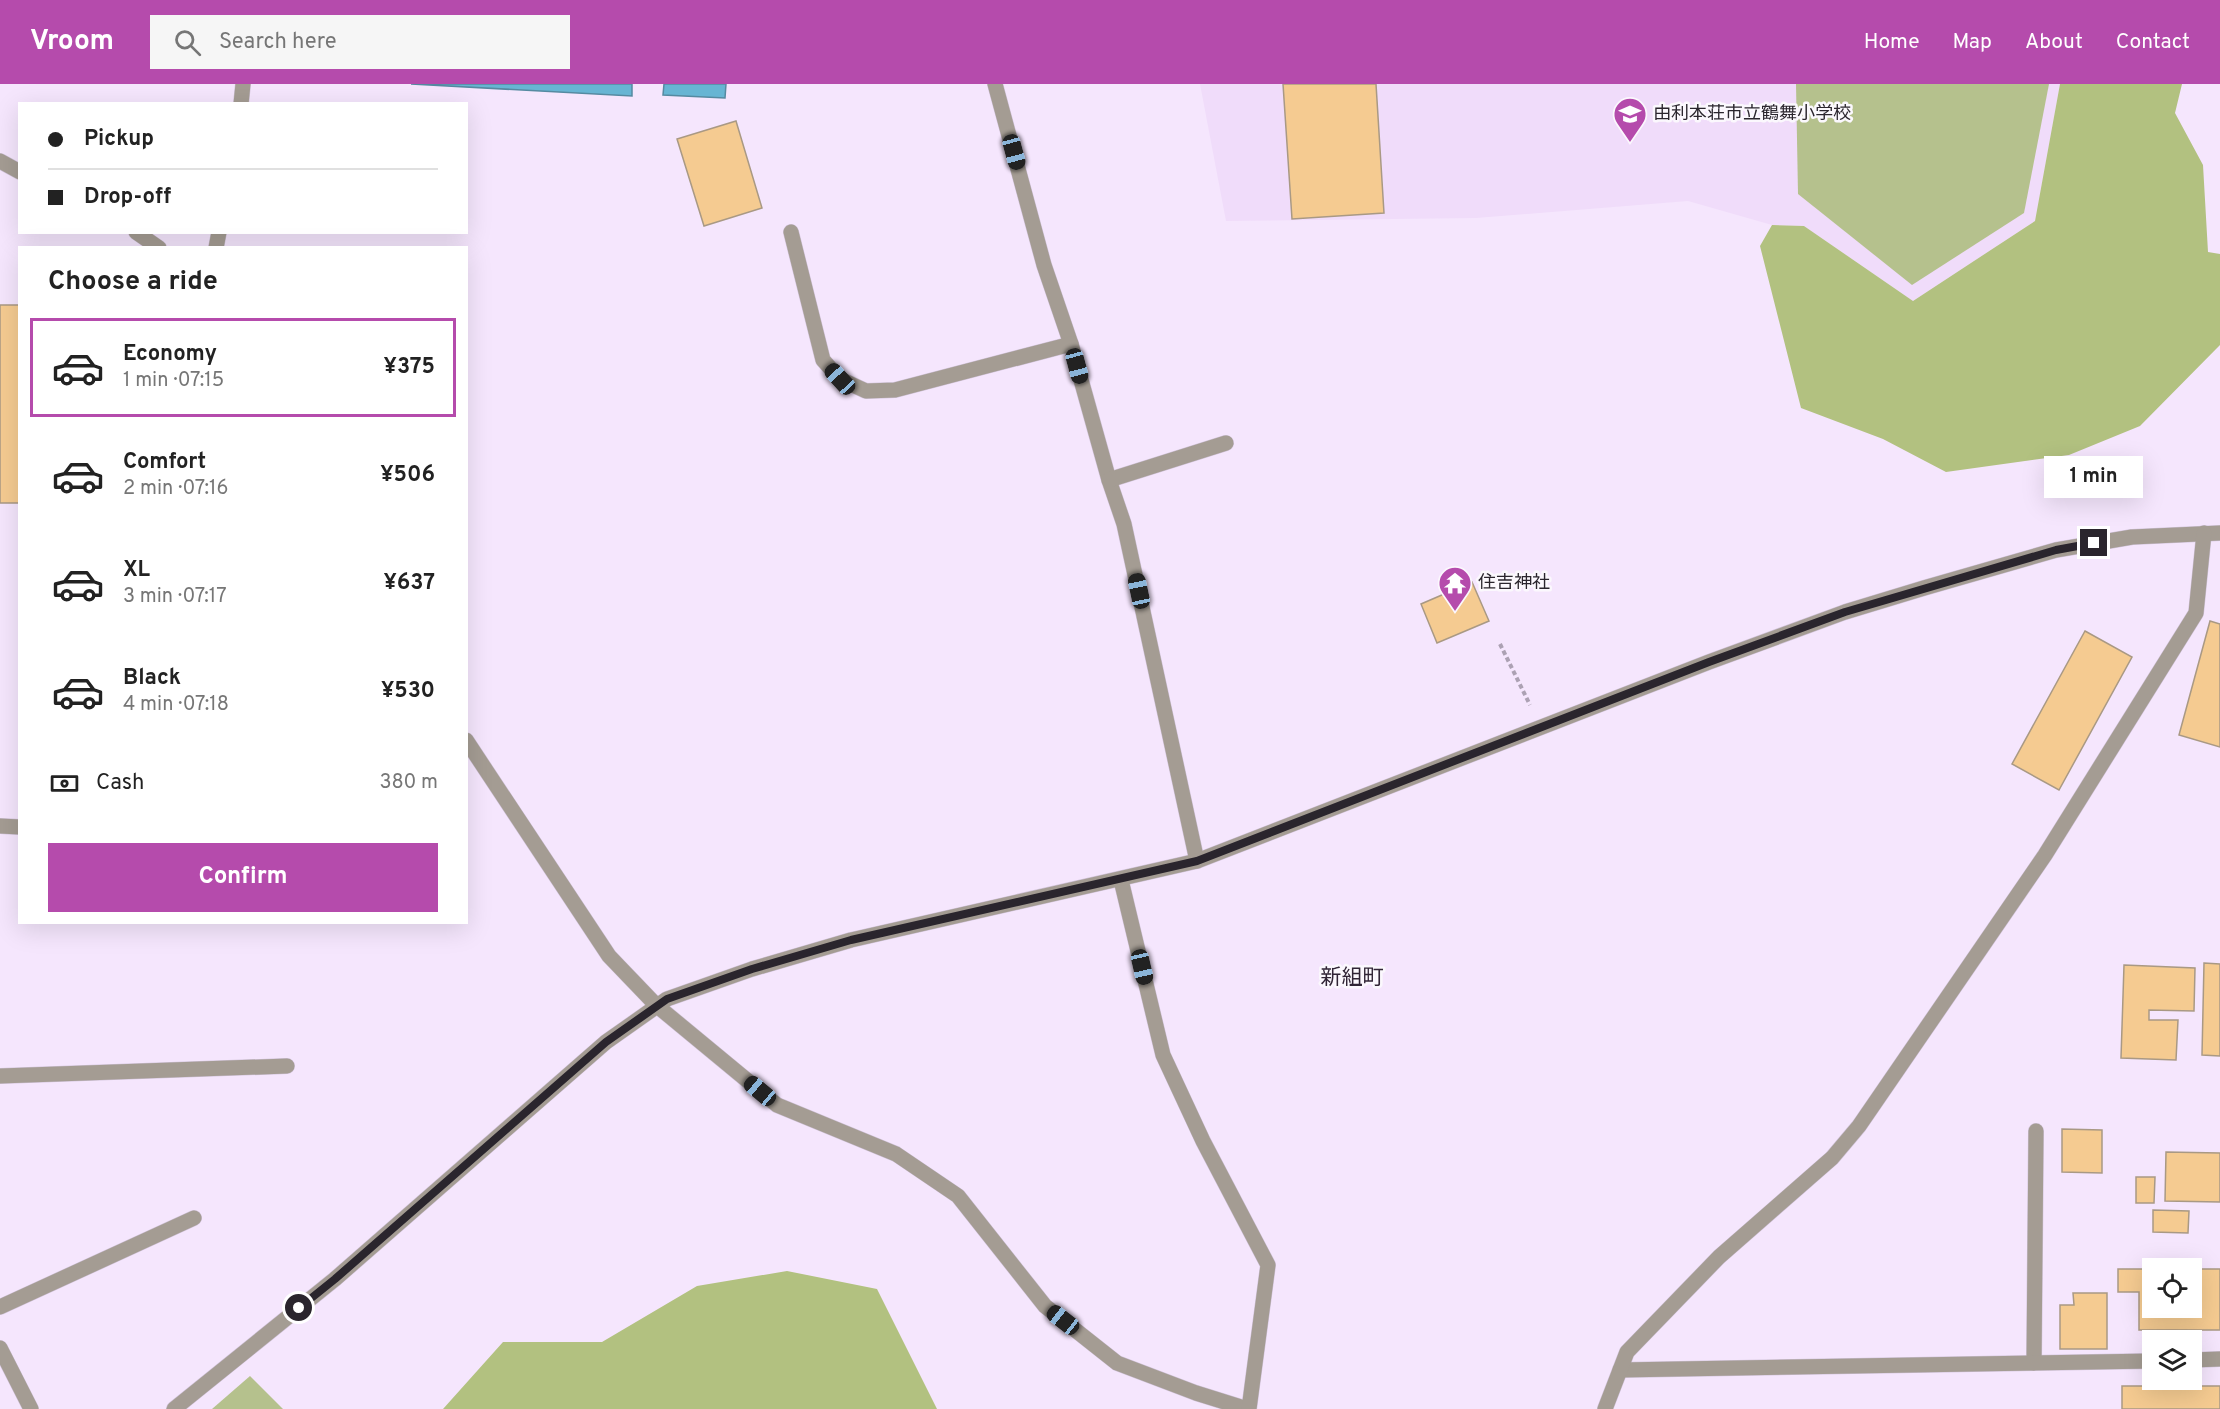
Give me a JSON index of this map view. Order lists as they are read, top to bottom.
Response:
{
  "districts": ["新組町"],
  "places": {
    "school or university": ["由利本荘市立鶴舞小学校"],
    "temple": ["住吉神社"]
  },
  "page": {
    "header": "Vroom",
    "search": "Search here",
    "nav": [
      "Home",
      "Map",
      "About",
      "Contact"
    ],
    "banner": ["Pickup", "Drop-off"],
    "heading": "Choose a ride",
    "list": [
      {
        "name": "Economy",
        "note": "1 min · 07:15",
        "value": "¥375"
      },
      {
        "name": "Comfort",
        "note": "2 min · 07:16",
        "value": "¥506"
      },
      {
        "name": "XL",
        "note": "3 min · 07:17",
        "value": "¥637"
      },
      {
        "name": "Black",
        "note": "4 min · 07:18",
        "value": "¥530"
      }
    ],
    "bubble": "1 min",
    "pay": ["Cash", "380 m"],
    "buttons": "Confirm"
  }
}
